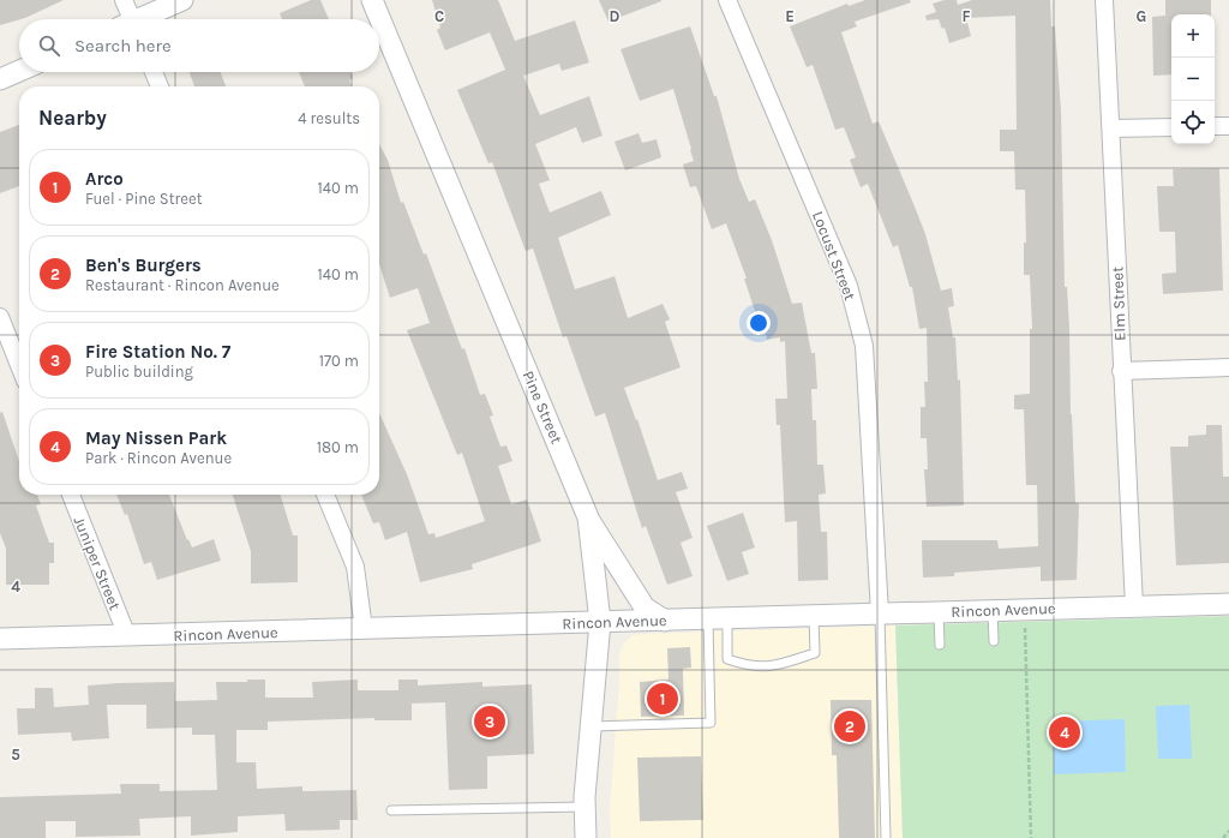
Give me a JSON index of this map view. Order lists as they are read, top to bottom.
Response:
{
  "streets": {
    "street": [
      "Locust Street",
      "Elm Street",
      "Pine Street",
      "Juniper Street",
      "Rincon Avenue"
    ]
  },
  "crossings": [
    ["Locust Street", "Rincon Avenue"],
    ["Elm Street", "Rincon Avenue"],
    ["Pine Street", "Rincon Avenue"],
    ["Juniper Street", "Rincon Avenue"]
  ],
  "page": {
    "map_buttons": ["+", "−"],
    "search": "Search here",
    "heading": ["Nearby", "4 results"],
    "list": [
      {
        "mark": "1",
        "name": "Arco",
        "note": "Fuel · Pine Street",
        "value": "140 m"
      },
      {
        "mark": "2",
        "name": "Ben's Burgers",
        "note": "Restaurant · Rincon Avenue",
        "value": "140 m"
      },
      {
        "mark": "3",
        "name": "Fire Station No. 7",
        "note": "Public building",
        "value": "170 m"
      },
      {
        "mark": "4",
        "name": "May Nissen Park",
        "note": "Park · Rincon Avenue",
        "value": "180 m"
      }
    ],
    "pins": [
      "1",
      "3",
      "2",
      "4"
    ]
  },
  "grid": {
    "columns": [
      "C",
      "D",
      "E",
      "F",
      "G"
    ],
    "rows": ["4", "5"]
  }
}
